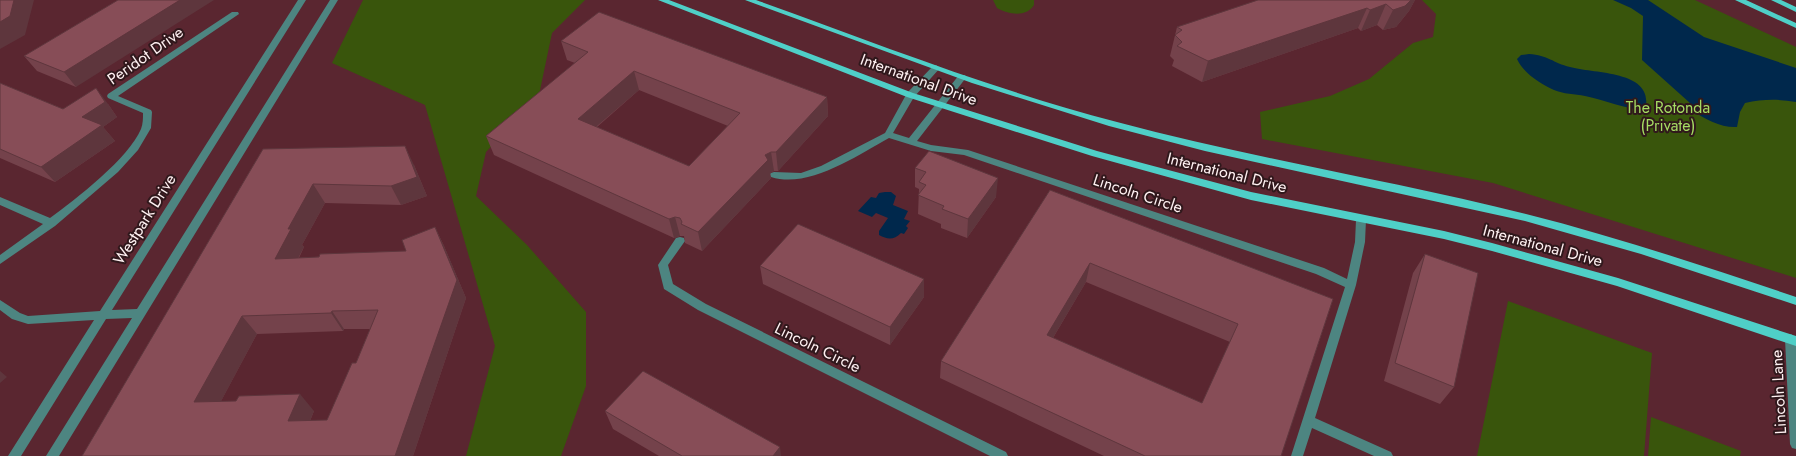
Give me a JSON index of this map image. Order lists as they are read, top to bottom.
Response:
{
  "streets": {
    "main road": ["International Drive"],
    "street": [
      "Peridot Drive",
      "Lincoln Circle",
      "Westpark Drive",
      "Lincoln Lane"
    ]
  },
  "crossings": [
    ["International Drive", "Lincoln Lane"]
  ],
  "parks": ["The Rotonda (Private)"]
}
